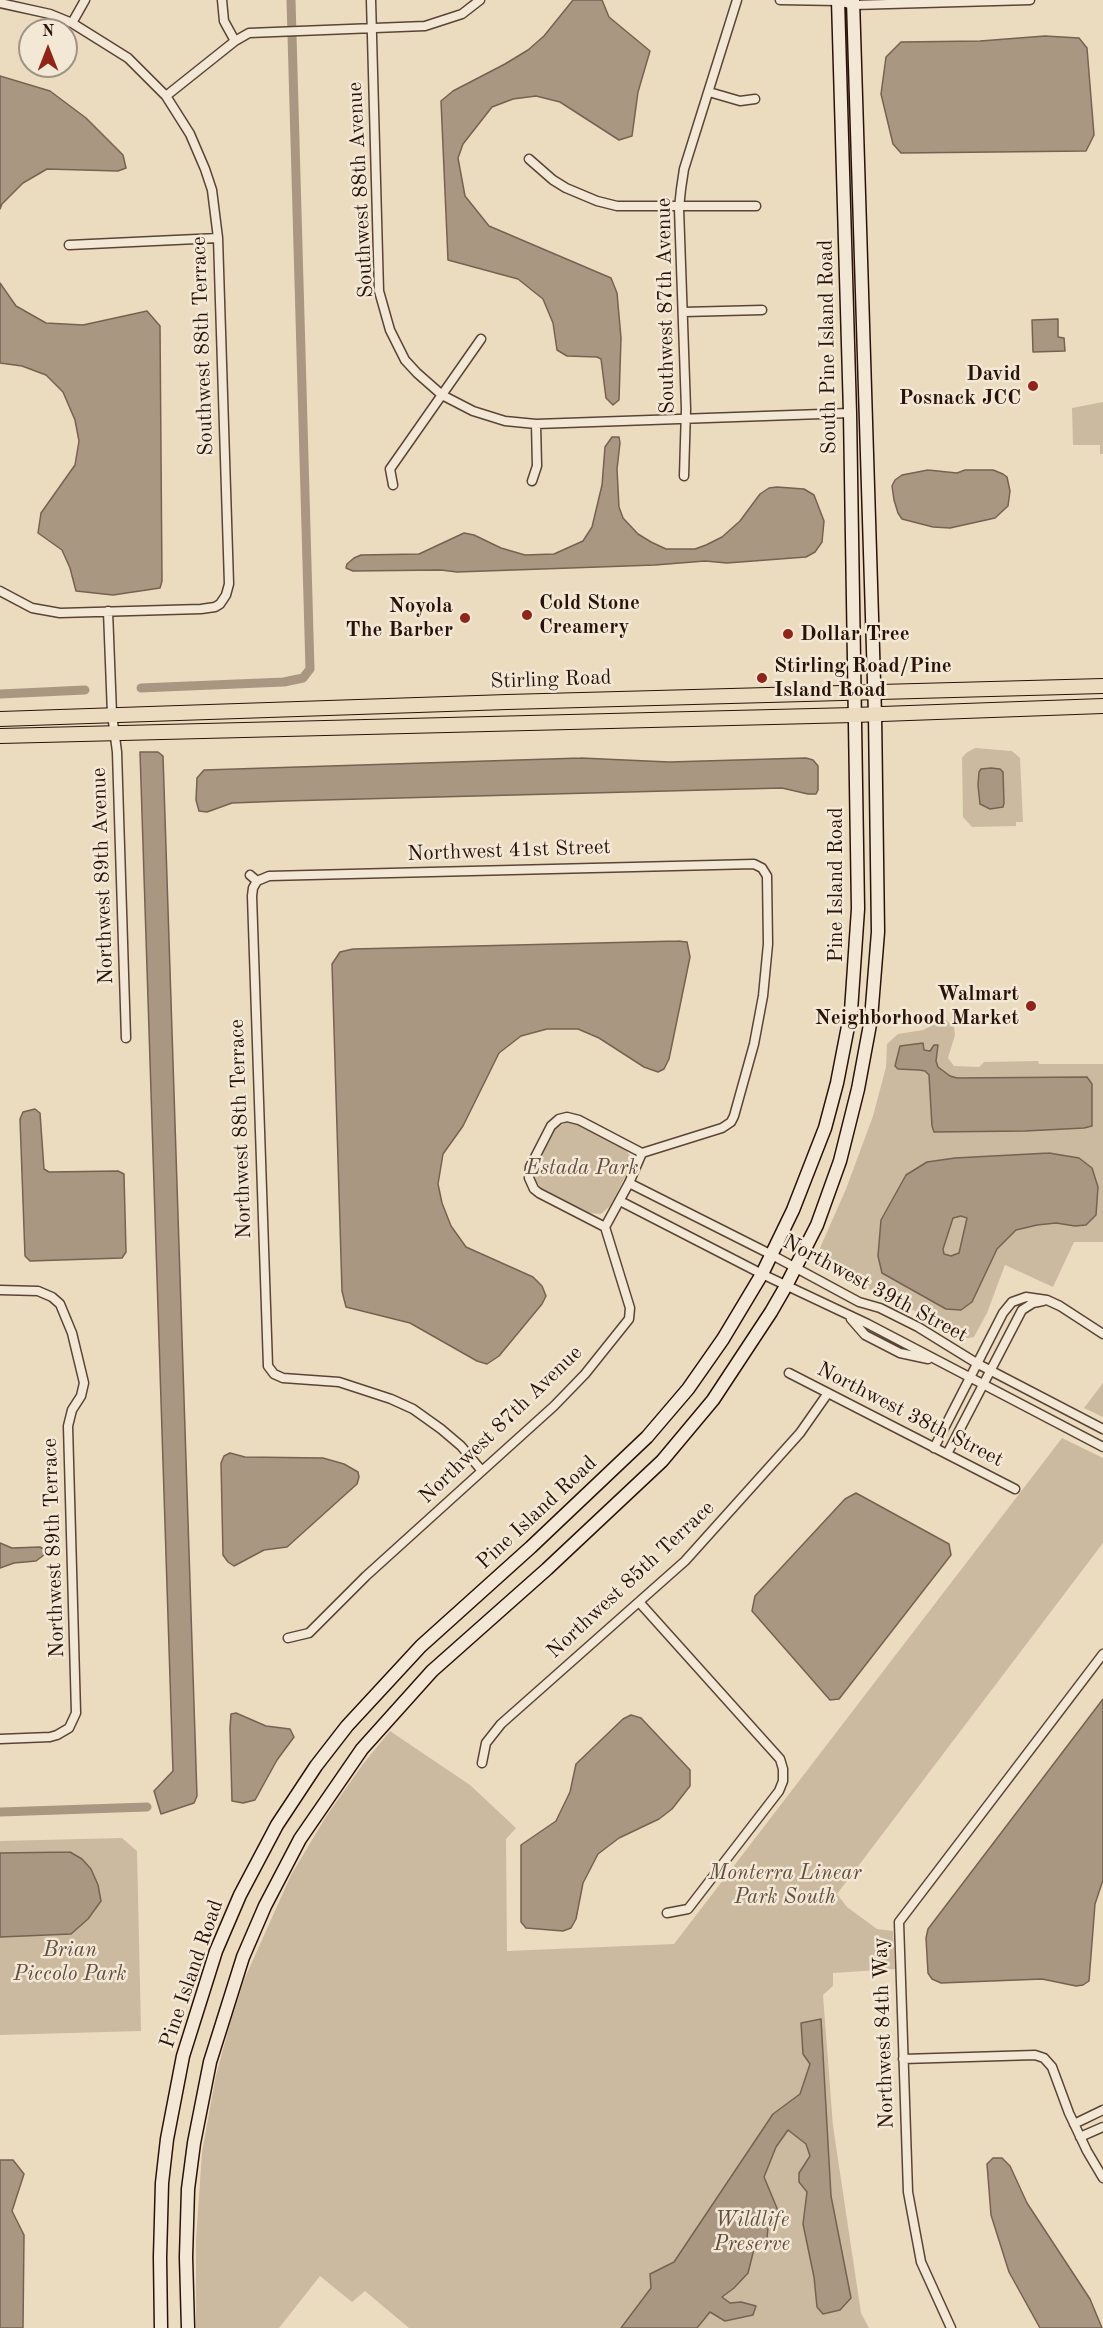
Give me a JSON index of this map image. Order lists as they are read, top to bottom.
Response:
{
  "streets": {
    "main road": ["South Pine Island Road", "Stirling Road", "Pine Island Road"],
    "street": [
      "Southwest 88th Avenue",
      "Southwest 87th Avenue",
      "Southwest 88th Terrace",
      "Northwest 41st Street",
      "Northwest 89th Avenue",
      "Northwest 88th Terrace",
      "Northwest 39th Street",
      "Northwest 38th Street",
      "Northwest 87th Avenue",
      "Northwest 89th Terrace",
      "Northwest 85th Terrace",
      "Northwest 84th Way"
    ]
  },
  "crossings": [
    ["Southwest 88th Avenue", "Southwest 87th Avenue"],
    ["Southwest 88th Avenue", "South Pine Island Road"],
    ["Southwest 88th Terrace", "Northwest 89th Avenue"],
    ["South Pine Island Road", "Stirling Road"],
    ["South Pine Island Road", "Pine Island Road"],
    ["Stirling Road", "Northwest 89th Avenue"],
    ["Stirling Road", "Pine Island Road"],
    ["Northwest 41st Street", "Northwest 88th Terrace"],
    ["Pine Island Road", "Northwest 39th Street"],
    ["Northwest 88th Terrace", "Northwest 87th Avenue"],
    ["Northwest 38th Street", "Northwest 85th Terrace"]
  ],
  "parks": [
    "Estada Park",
    "Monterra Linear Park South",
    "Brian Piccolo Park",
    "Wildlife Preserve"
  ],
  "places": [
    "David Posnack JCC",
    "Cold Stone Creamery",
    "Noyola The Barber",
    "Dollar Tree",
    "Stirling Road/Pine Island Road",
    "Walmart Neighborhood Market"
  ],
  "north": "top"
}
